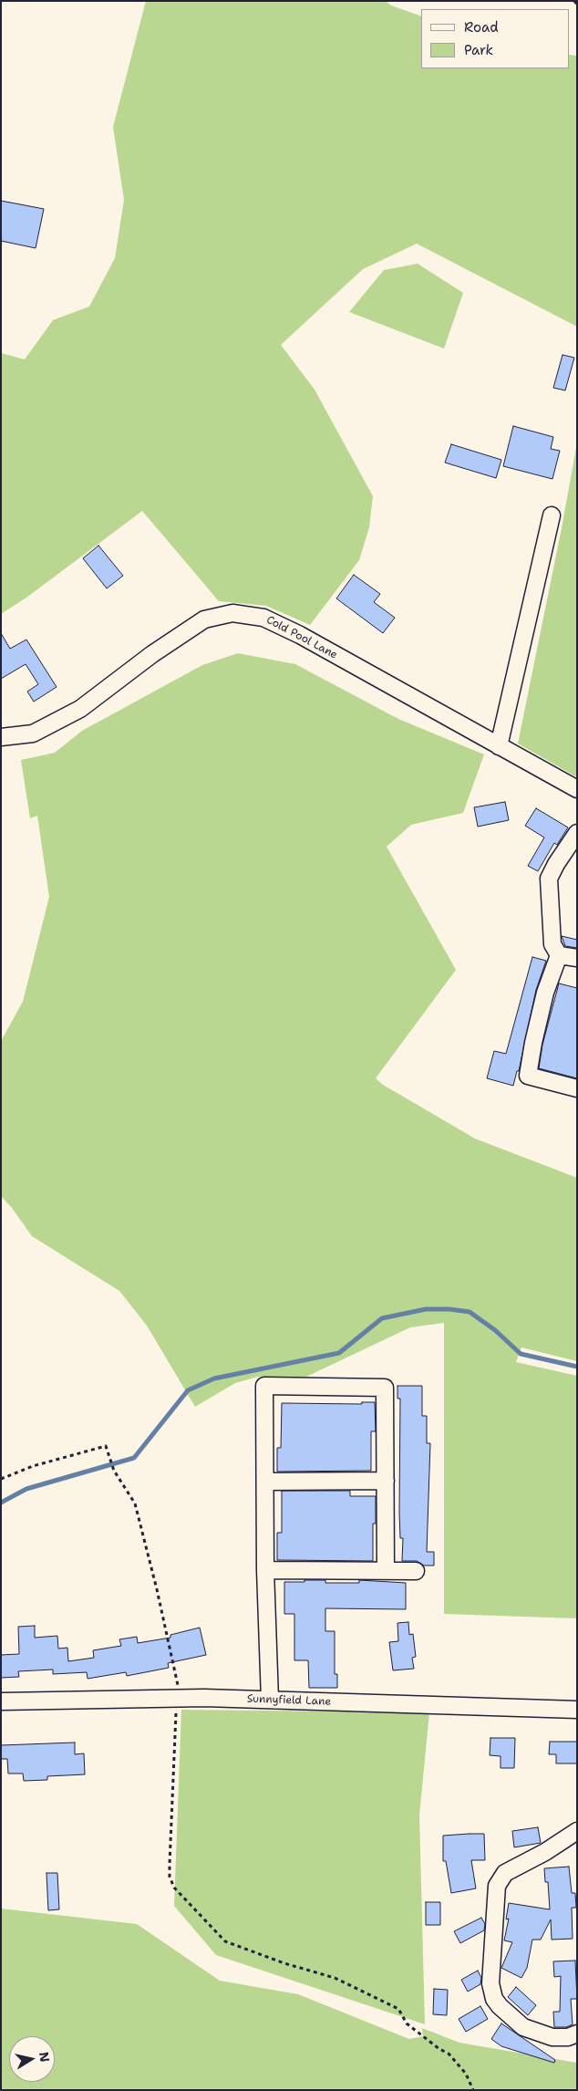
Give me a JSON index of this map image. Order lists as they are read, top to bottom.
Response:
{
  "streets": {
    "street": ["Cold Pool Lane", "Sunnyfield Lane"]
  },
  "legend": ["Road", "Park"],
  "north": "right"
}
